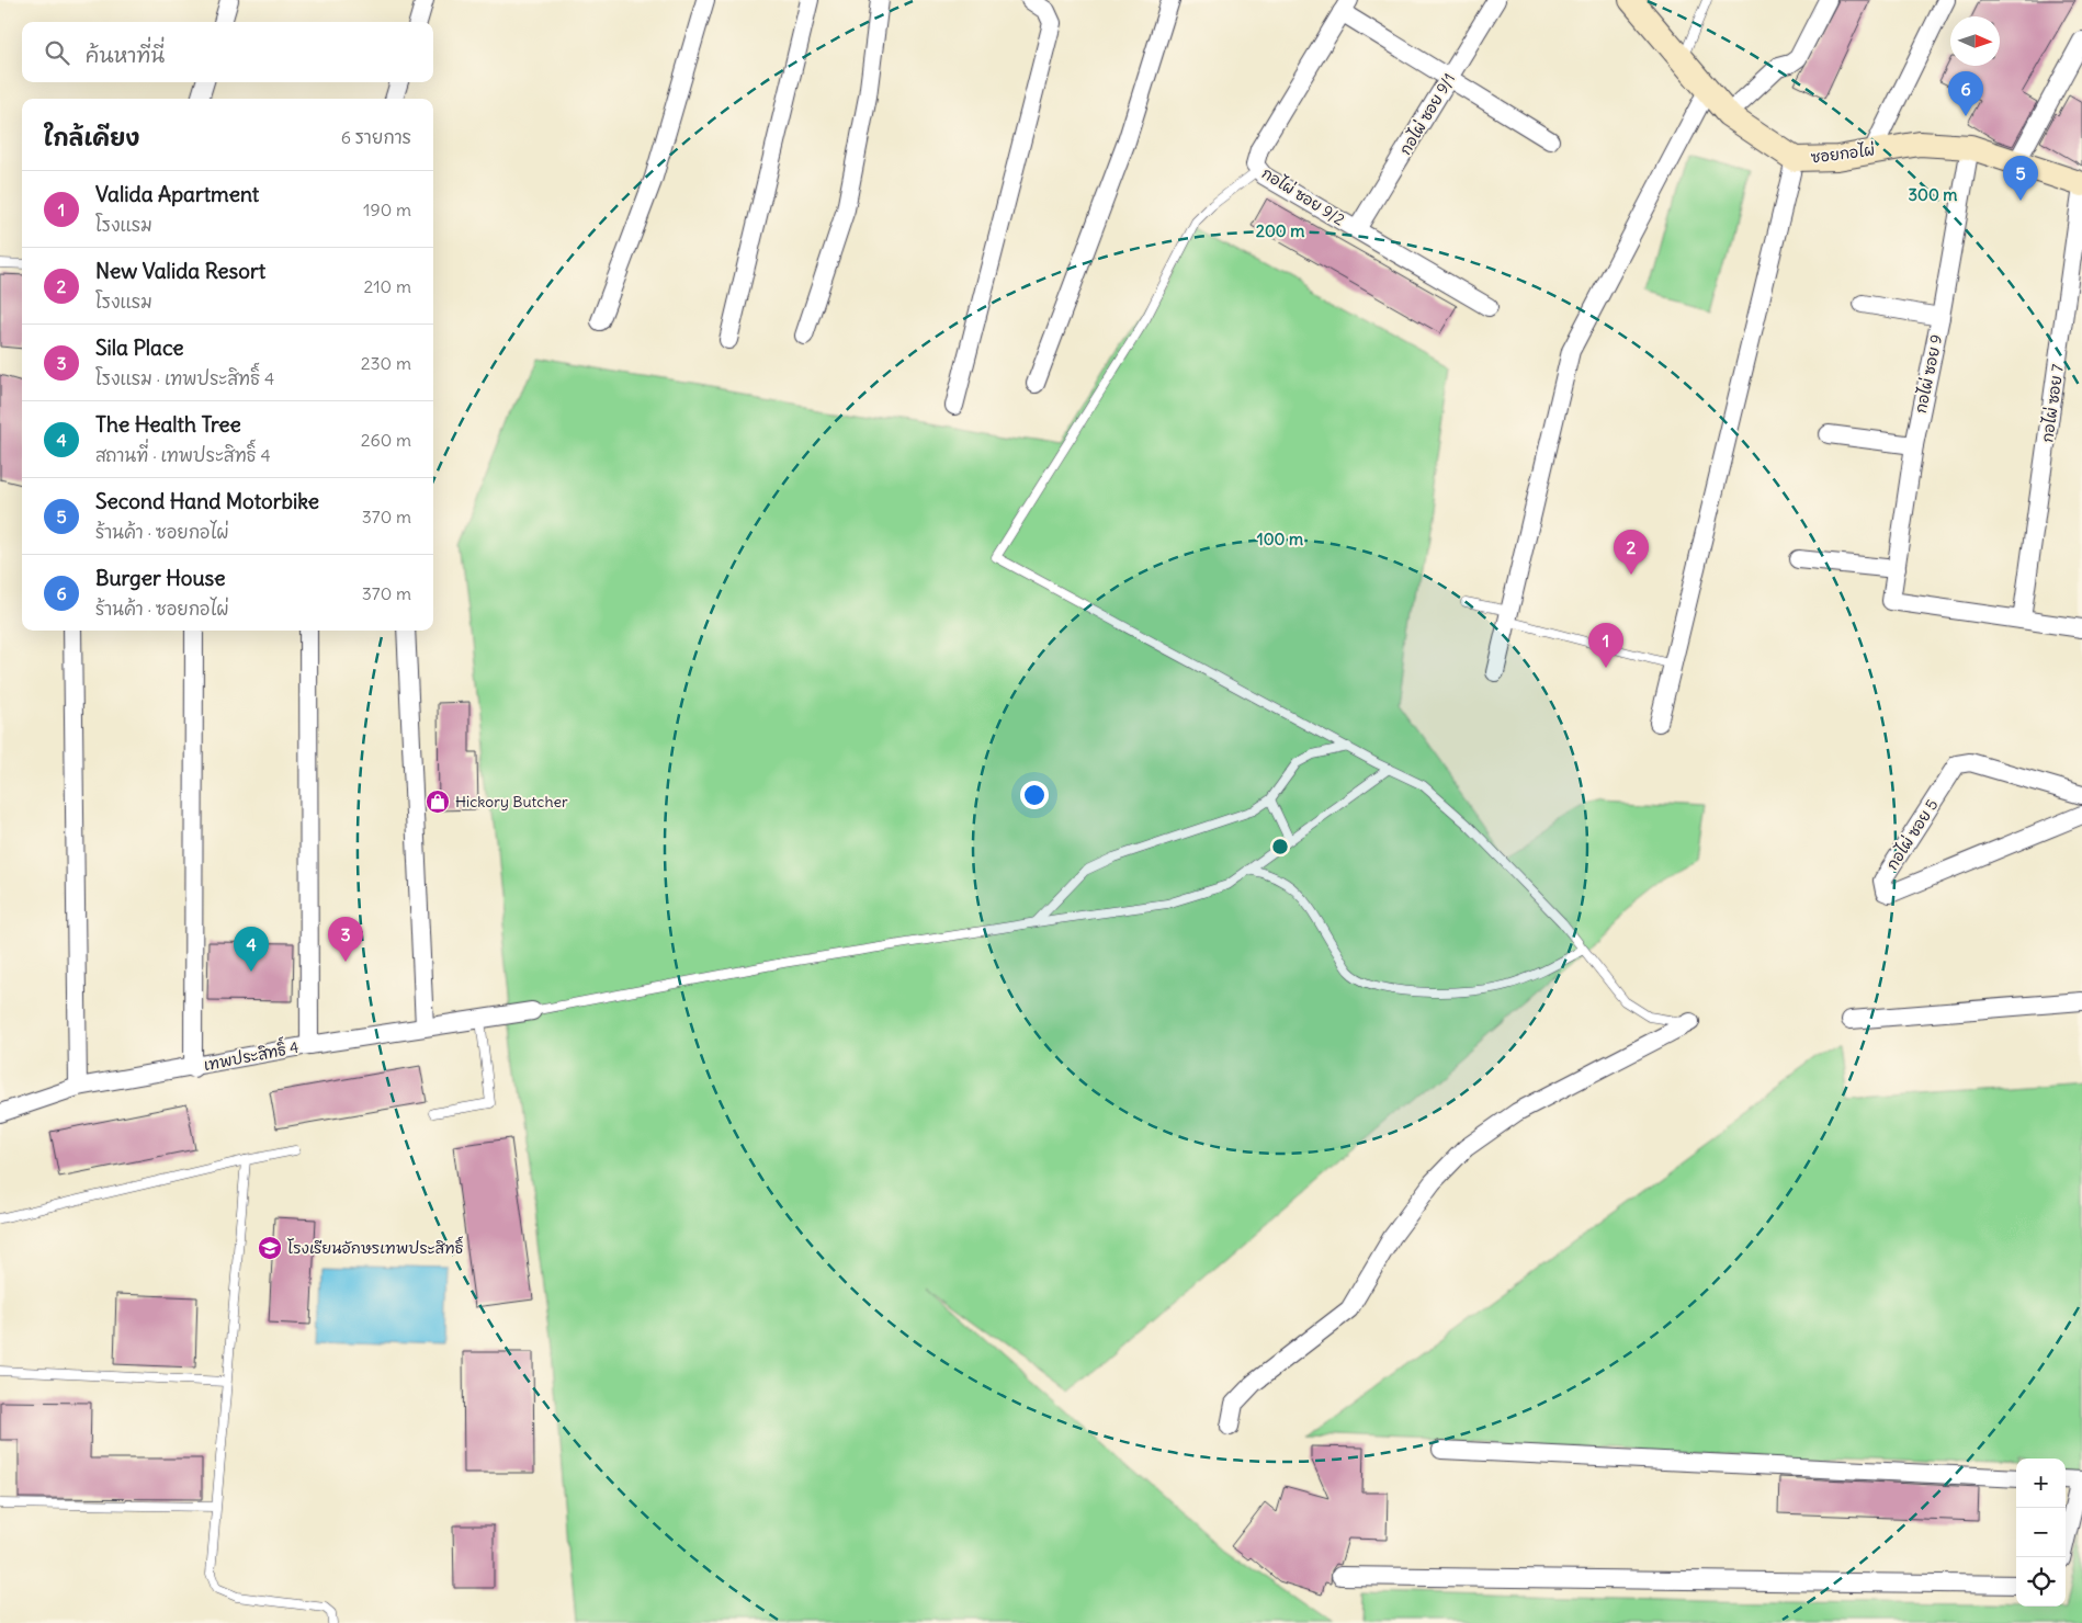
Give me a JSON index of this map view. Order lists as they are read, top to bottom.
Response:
{
  "streets": {
    "street": [
      "กอไผ่ ซอย 9/1",
      "ซอยกอไผ่",
      "กอไผ่ ซอย 9/2",
      "กอไผ่ ซอย 9",
      "กอไผ่ ซอย 7",
      "กอไผ่ ซอย 5",
      "เทพประสิทธิ์ 4"
    ]
  },
  "crossings": [
    ["กอไผ่ ซอย 9/1", "กอไผ่ ซอย 9/2"],
    ["ซอยกอไผ่", "กอไผ่ ซอย 9"],
    ["ซอยกอไผ่", "กอไผ่ ซอย 7"],
    ["กอไผ่ ซอย 9", "กอไผ่ ซอย 7"]
  ],
  "places": {
    "shop": ["Hickory Butcher"],
    "school or university": ["โรงเรียนอักษรเทพประสิทธิ์"]
  },
  "north": "right",
  "page": {
    "search": "ค้นหาที่นี่",
    "pins": [
      "6",
      "5",
      "2",
      "1",
      "3",
      "4"
    ],
    "heading": ["ใกล้เคียง", "6 รายการ"],
    "list": [
      {
        "mark": "1",
        "name": "Valida Apartment",
        "note": "โรงแรม",
        "value": "190 m"
      },
      {
        "mark": "2",
        "name": "New Valida Resort",
        "note": "โรงแรม",
        "value": "210 m"
      },
      {
        "mark": "3",
        "name": "Sila Place",
        "note": "โรงแรม · เทพประสิทธิ์ 4",
        "value": "230 m"
      },
      {
        "mark": "4",
        "name": "The Health Tree",
        "note": "สถานที่ · เทพประสิทธิ์ 4",
        "value": "260 m"
      },
      {
        "mark": "5",
        "name": "Second Hand Motorbike",
        "note": "ร้านค้า · ซอยกอไผ่",
        "value": "370 m"
      },
      {
        "mark": "6",
        "name": "Burger House",
        "note": "ร้านค้า · ซอยกอไผ่",
        "value": "370 m"
      }
    ],
    "map_buttons": ["+", "−"]
  },
  "rings": ["300 m", "200 m", "100 m"]
}
